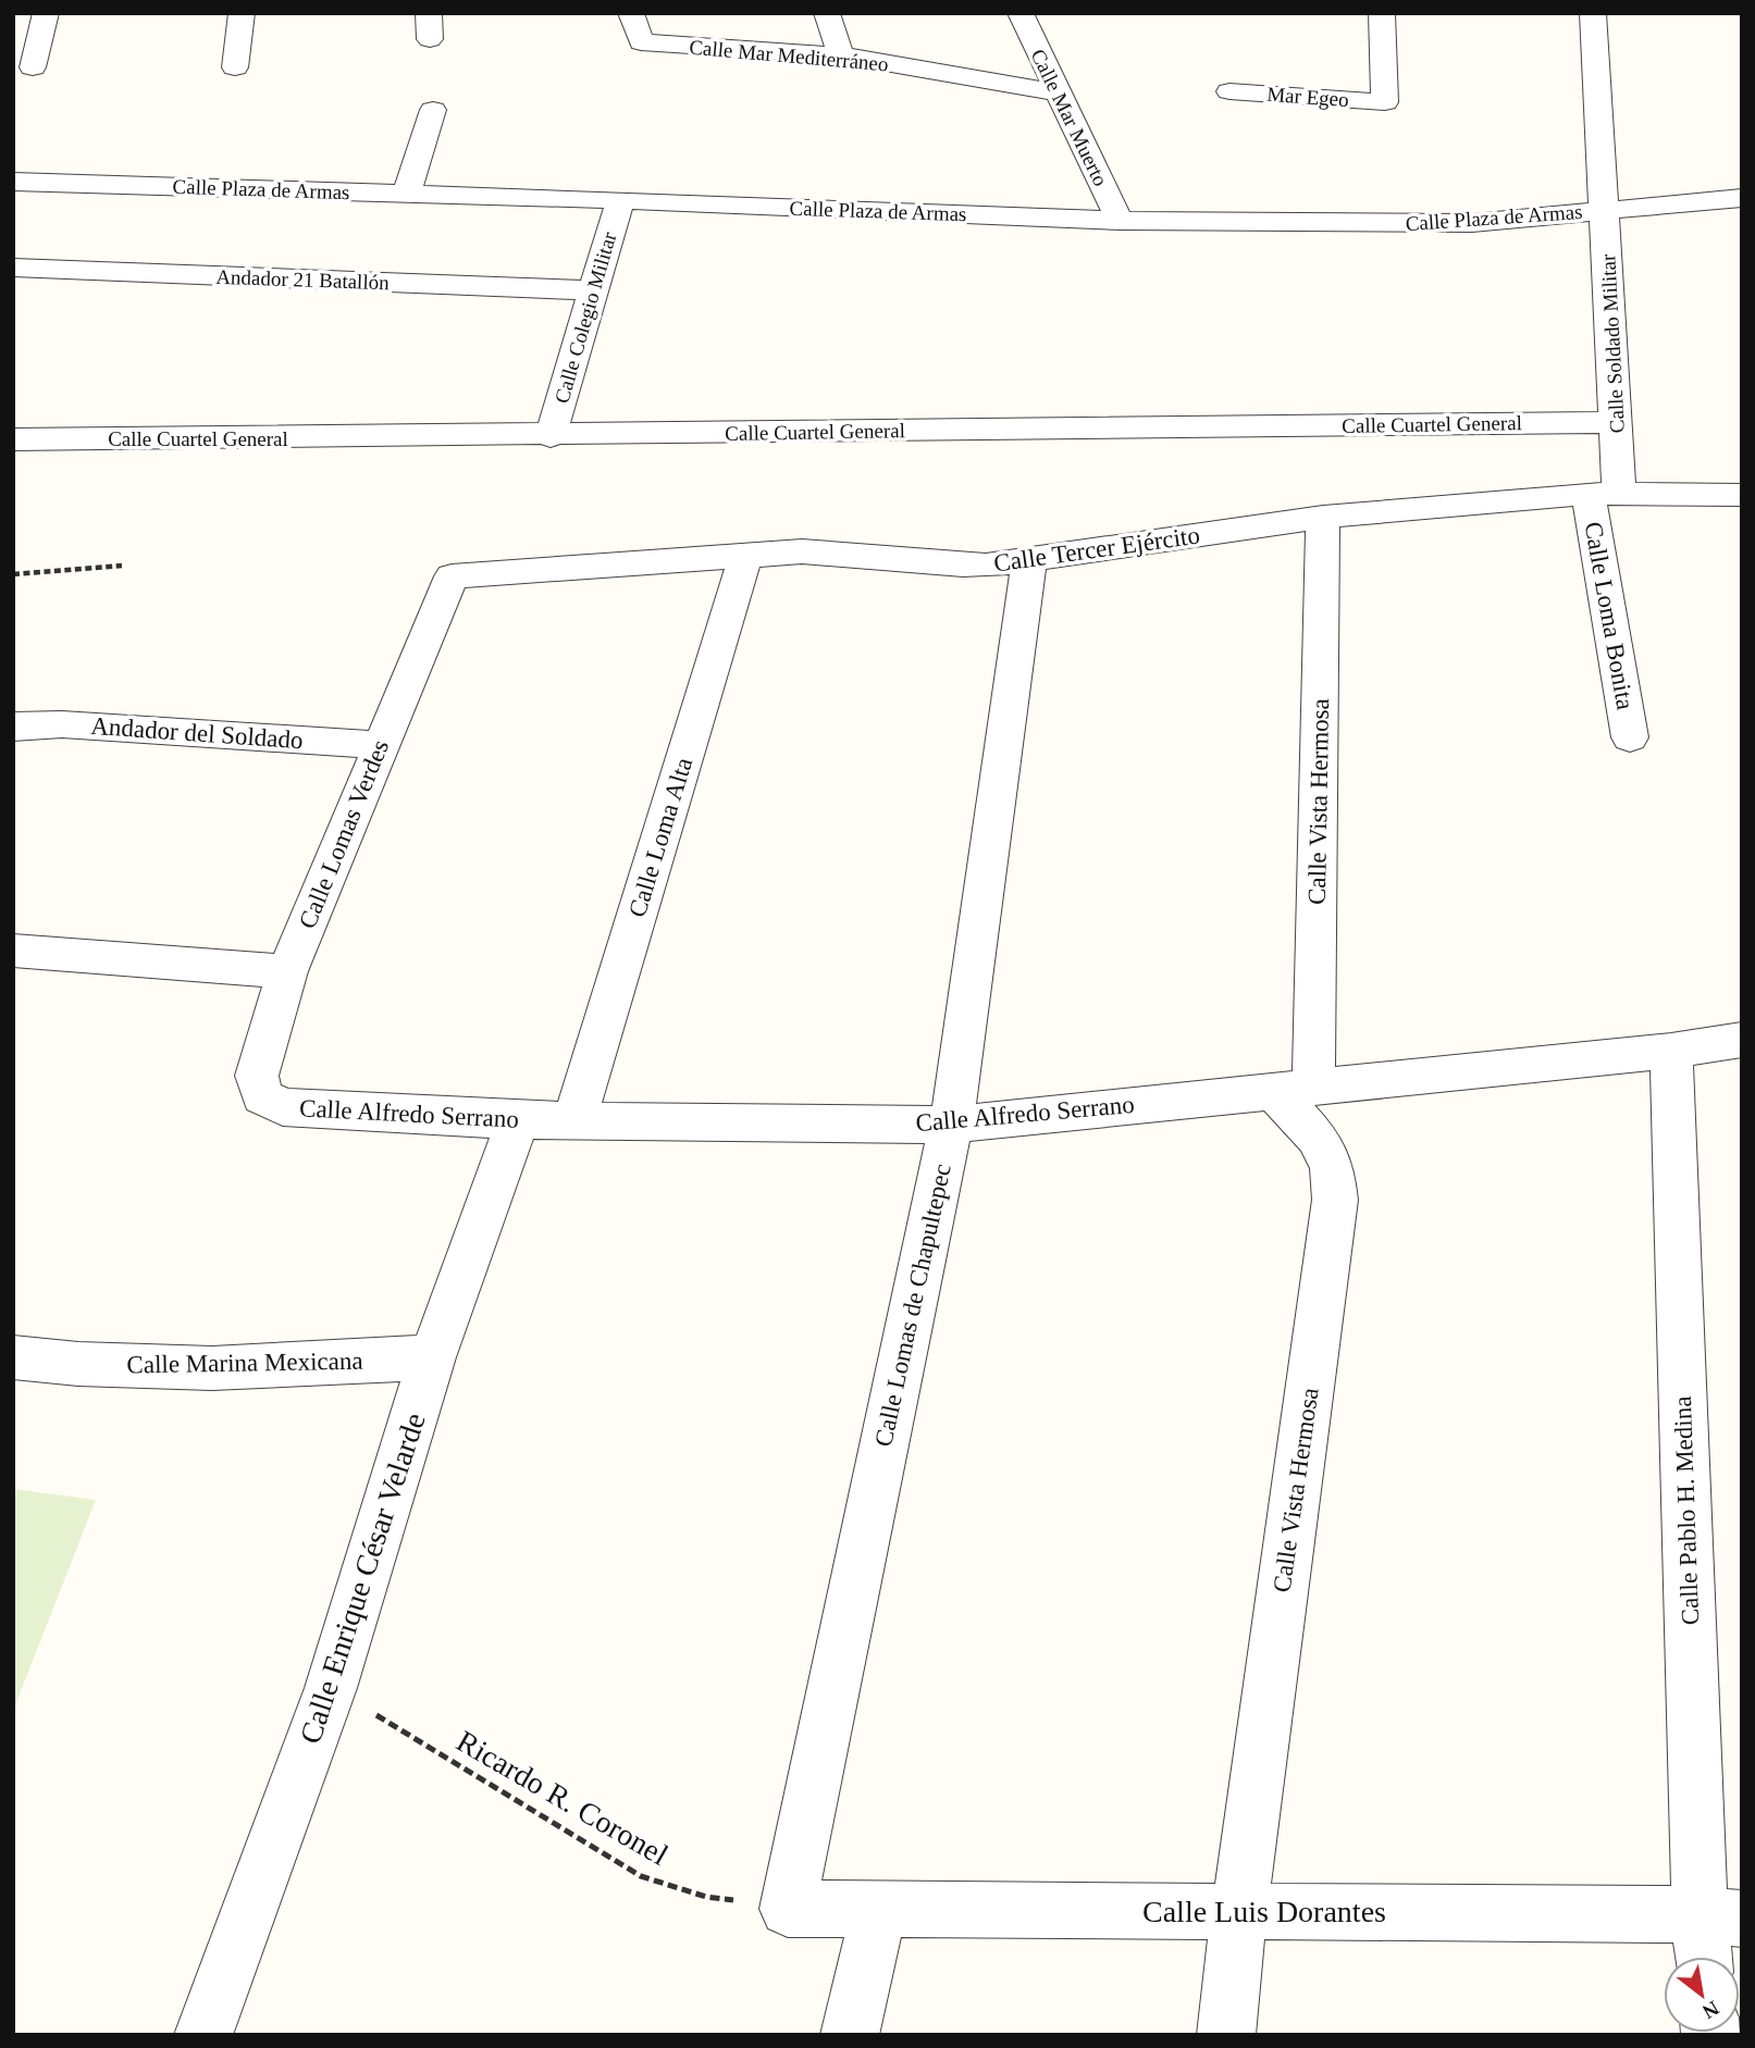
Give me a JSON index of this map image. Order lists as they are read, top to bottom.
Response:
{
  "streets": {
    "street": [
      "Calle Mar Mediterráneo",
      "Mar Egeo",
      "Calle Mar Muerto",
      "Calle Plaza de Armas",
      "Andador 21 Batallón",
      "Calle Colegio Militar",
      "Calle Soldado Militar",
      "Calle Cuartel General",
      "Calle Tercer Ejército",
      "Calle Loma Bonita",
      "Andador del Soldado",
      "Calle Vista Hermosa",
      "Calle Lomas Verdes",
      "Calle Loma Alta",
      "Calle Alfredo Serrano",
      "Calle Lomas de Chapultepec",
      "Calle Marina Mexicana",
      "Calle Pablo H. Medina",
      "Calle Enrique César Velarde",
      "Calle Luis Dorantes"
    ],
    "path": ["Ricardo R. Coronel"]
  },
  "crossings": [
    ["Calle Mar Mediterráneo", "Calle Mar Muerto"],
    ["Calle Mar Muerto", "Calle Plaza de Armas"],
    ["Calle Plaza de Armas", "Calle Colegio Militar"],
    ["Calle Plaza de Armas", "Calle Soldado Militar"],
    ["Andador 21 Batallón", "Calle Colegio Militar"],
    ["Calle Colegio Militar", "Calle Cuartel General"],
    ["Calle Soldado Militar", "Calle Cuartel General"],
    ["Calle Soldado Militar", "Calle Tercer Ejército"],
    ["Calle Soldado Militar", "Calle Loma Bonita"],
    ["Calle Tercer Ejército", "Calle Loma Bonita"],
    ["Calle Tercer Ejército", "Calle Vista Hermosa"],
    ["Calle Tercer Ejército", "Calle Lomas Verdes"],
    ["Calle Tercer Ejército", "Calle Loma Alta"],
    ["Calle Tercer Ejército", "Calle Lomas de Chapultepec"],
    ["Andador del Soldado", "Calle Lomas Verdes"],
    ["Calle Vista Hermosa", "Calle Alfredo Serrano"],
    ["Calle Vista Hermosa", "Calle Luis Dorantes"],
    ["Calle Lomas Verdes", "Calle Alfredo Serrano"],
    ["Calle Loma Alta", "Calle Alfredo Serrano"],
    ["Calle Alfredo Serrano", "Calle Lomas de Chapultepec"],
    ["Calle Alfredo Serrano", "Calle Pablo H. Medina"],
    ["Calle Alfredo Serrano", "Calle Enrique César Velarde"],
    ["Calle Lomas de Chapultepec", "Ricardo R. Coronel"],
    ["Calle Lomas de Chapultepec", "Calle Luis Dorantes"],
    ["Calle Marina Mexicana", "Calle Enrique César Velarde"],
    ["Calle Pablo H. Medina", "Calle Luis Dorantes"],
    ["Calle Enrique César Velarde", "Ricardo R. Coronel"],
    ["Ricardo R. Coronel", "Calle Luis Dorantes"]
  ],
  "north": "bottom right"
}
